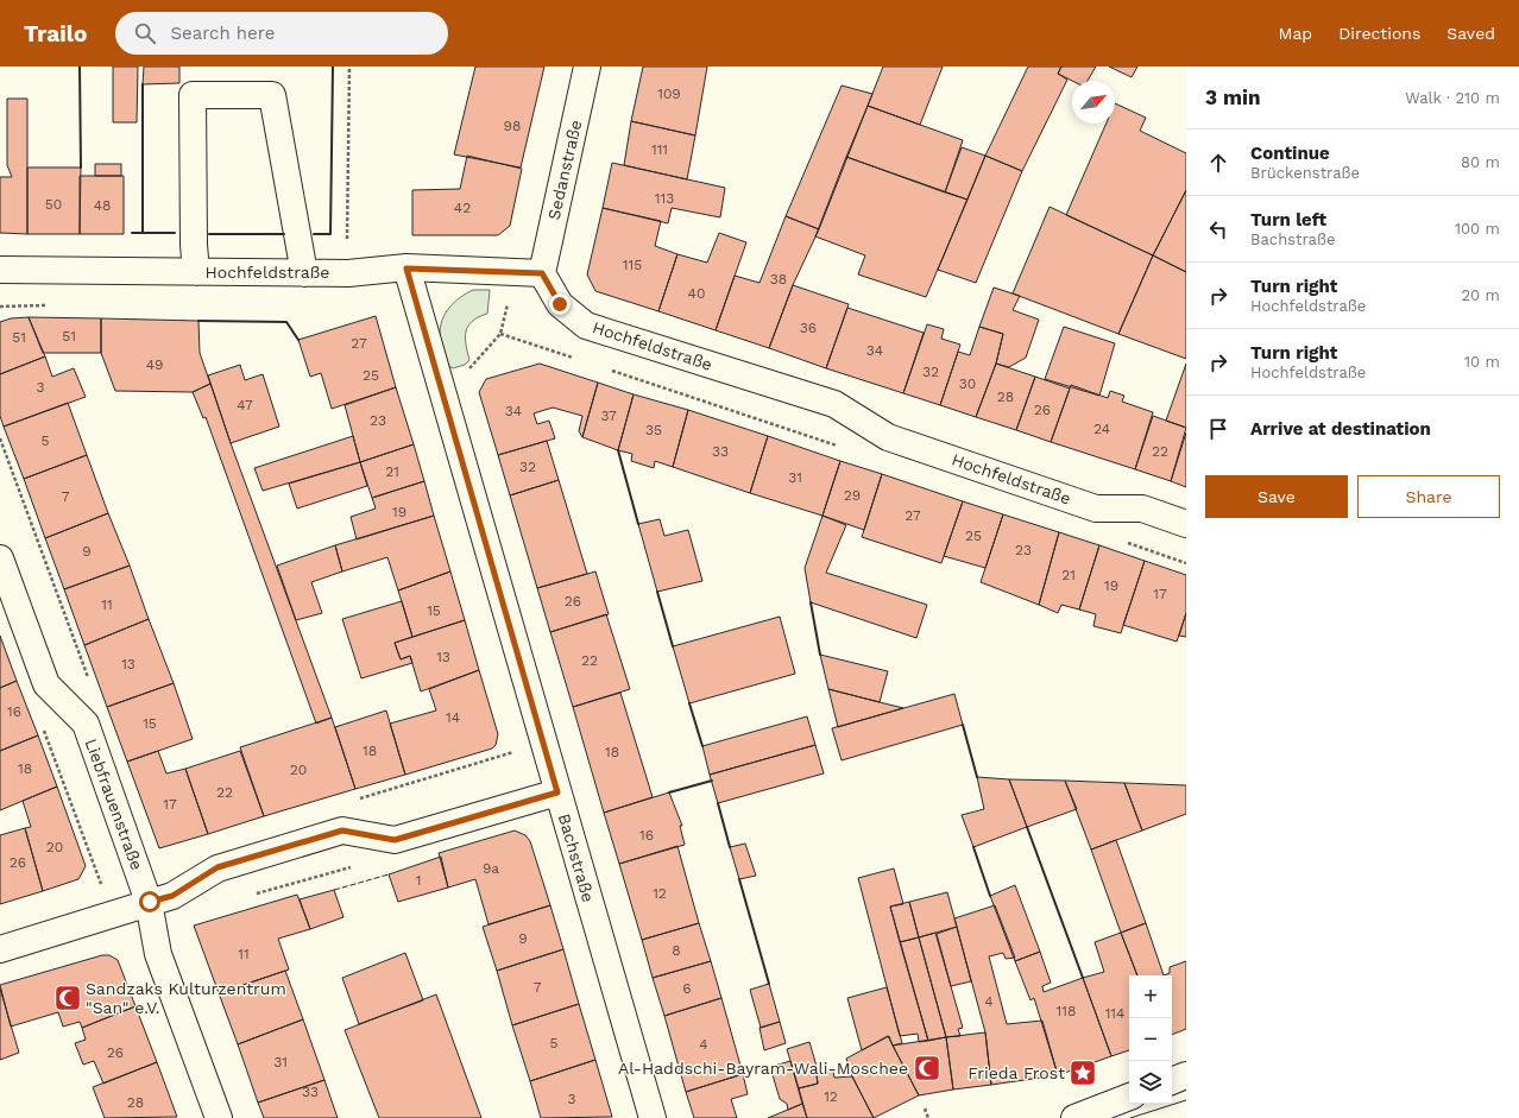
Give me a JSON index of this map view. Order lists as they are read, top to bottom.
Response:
{
  "streets": {
    "street": [
      "Sedanstraße",
      "Hochfeldstraße",
      "Liebfrauenstraße",
      "Bachstraße"
    ]
  },
  "crossings": [
    ["Sedanstraße", "Hochfeldstraße"],
    ["Hochfeldstraße", "Bachstraße"]
  ],
  "places": {
    "mosque": ["Sandzaks Kulturzentrum \"San\" e.V.", "Al-Haddschi-Bayram-Wali-Moschee"],
    "place": ["Frieda Frost"]
  },
  "house_numbers": [
    "109",
    "98",
    "111",
    "113",
    "50",
    "48",
    "42",
    "115",
    "38",
    "40",
    "36",
    "51",
    "51",
    "27",
    "34",
    "49",
    "32",
    "25",
    "30",
    "3",
    "28",
    "47",
    "26",
    "34",
    "37",
    "23",
    "24",
    "35",
    "5",
    "33",
    "22",
    "32",
    "21",
    "31",
    "29",
    "7",
    "19",
    "27",
    "25",
    "23",
    "9",
    "21",
    "19",
    "17",
    "26",
    "11",
    "15",
    "13",
    "22",
    "13",
    "16",
    "14",
    "15",
    "18",
    "18",
    "18",
    "20",
    "22",
    "17",
    "16",
    "20",
    "26",
    "9a",
    "1",
    "12",
    "9",
    "8",
    "11",
    "7",
    "6",
    "4",
    "118",
    "114",
    "5",
    "4",
    "26",
    "31",
    "33",
    "12",
    "3",
    "28"
  ],
  "north": "top right",
  "page": {
    "header": "Trailo",
    "search": "Search here",
    "nav": ["Map", "Directions", "Saved"],
    "heading": ["3 min", "Walk · 210 m"],
    "list": [
      ["Continue", "Brückenstraße", "80 m"],
      ["Turn left", "Bachstraße", "100 m"],
      ["Turn right", "Hochfeldstraße", "20 m"],
      ["Turn right", "Hochfeldstraße", "10 m"],
      "Arrive at destination"
    ],
    "buttons": ["Save", "Share"],
    "map_buttons": ["+", "−"]
  }
}
